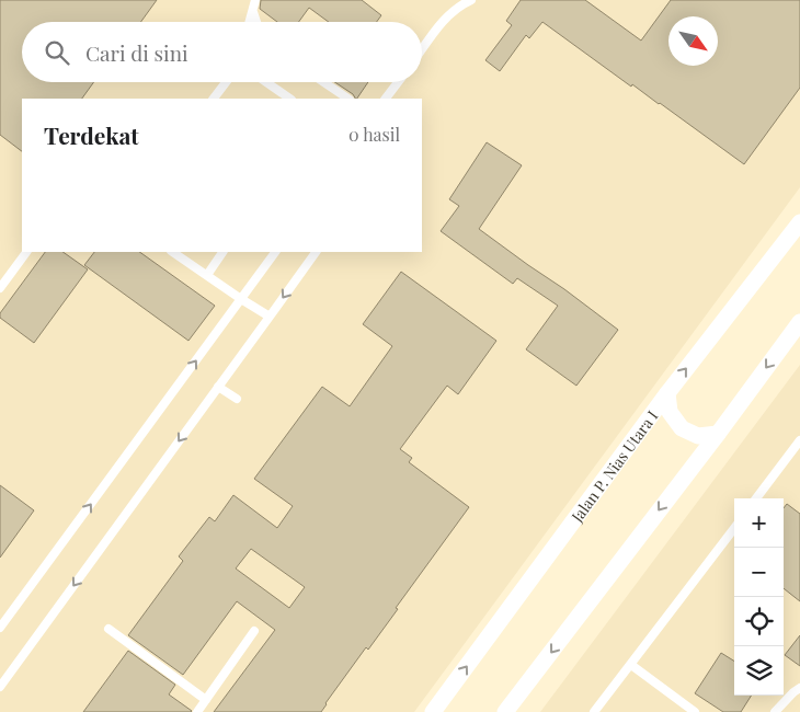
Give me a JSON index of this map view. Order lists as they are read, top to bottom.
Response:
{
  "streets": {
    "street": ["Jalan P. Nias Utara I"]
  },
  "north": "bottom right",
  "page": {
    "search": "Cari di sini",
    "heading": ["Terdekat", "0 hasil"],
    "map_buttons": ["+", "−"]
  }
}
